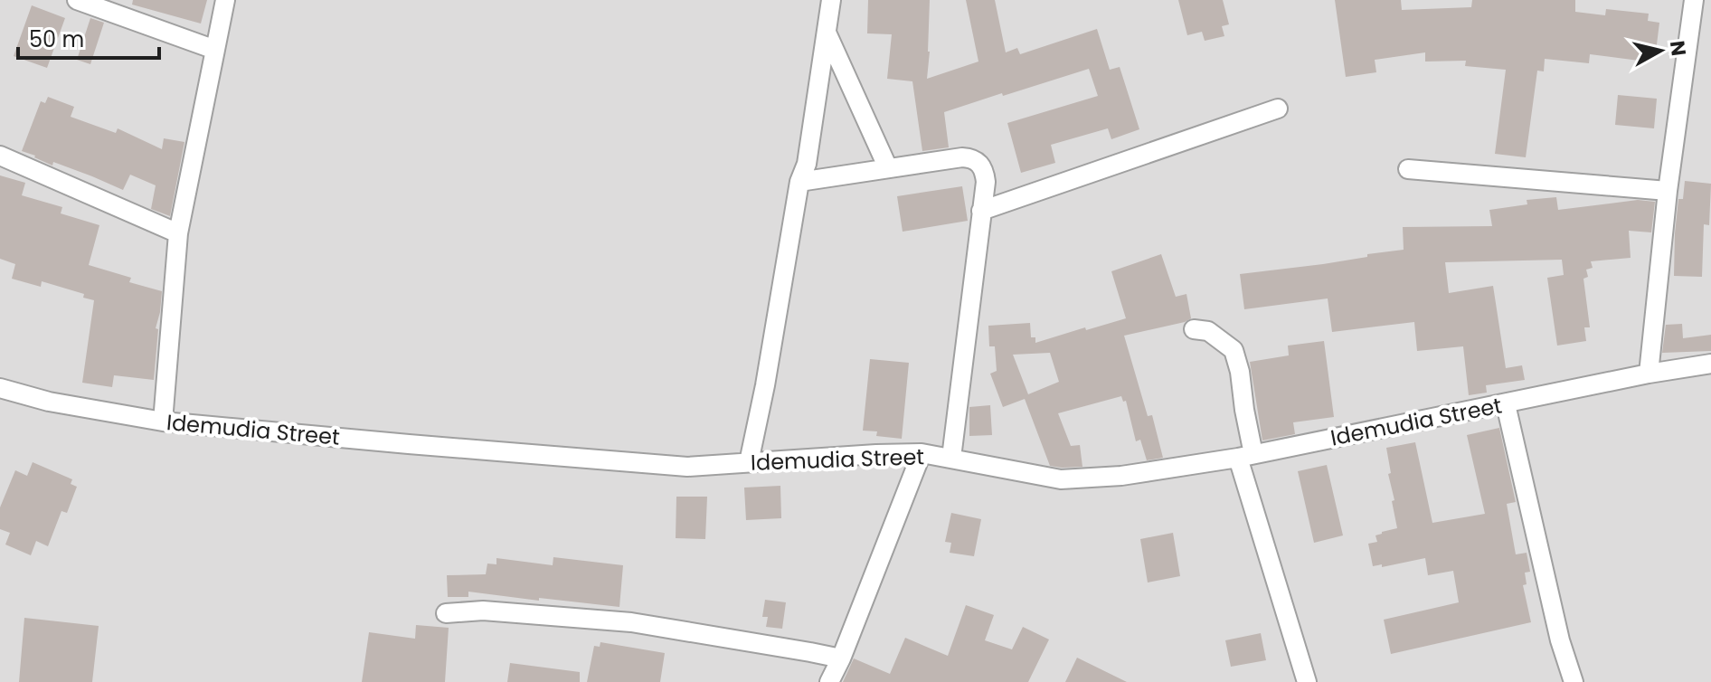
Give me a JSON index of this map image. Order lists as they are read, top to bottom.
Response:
{
  "streets": {
    "street": ["Idemudia Street"]
  },
  "scale_bar": "50 m",
  "north": "right"
}
